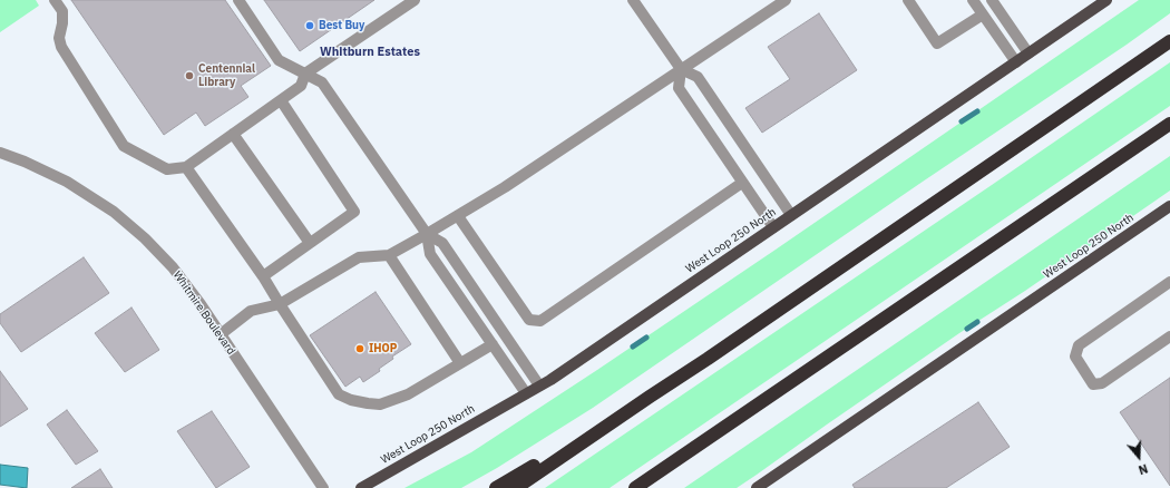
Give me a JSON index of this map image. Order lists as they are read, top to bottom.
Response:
{
  "streets": {
    "main road": ["West Loop 250 North"],
    "street": ["Whitmire Boulevard"]
  },
  "districts": ["Whitburn Estates"],
  "places": ["Best Buy", "Centennial Library", "IHOP"],
  "north": "bottom"
}
